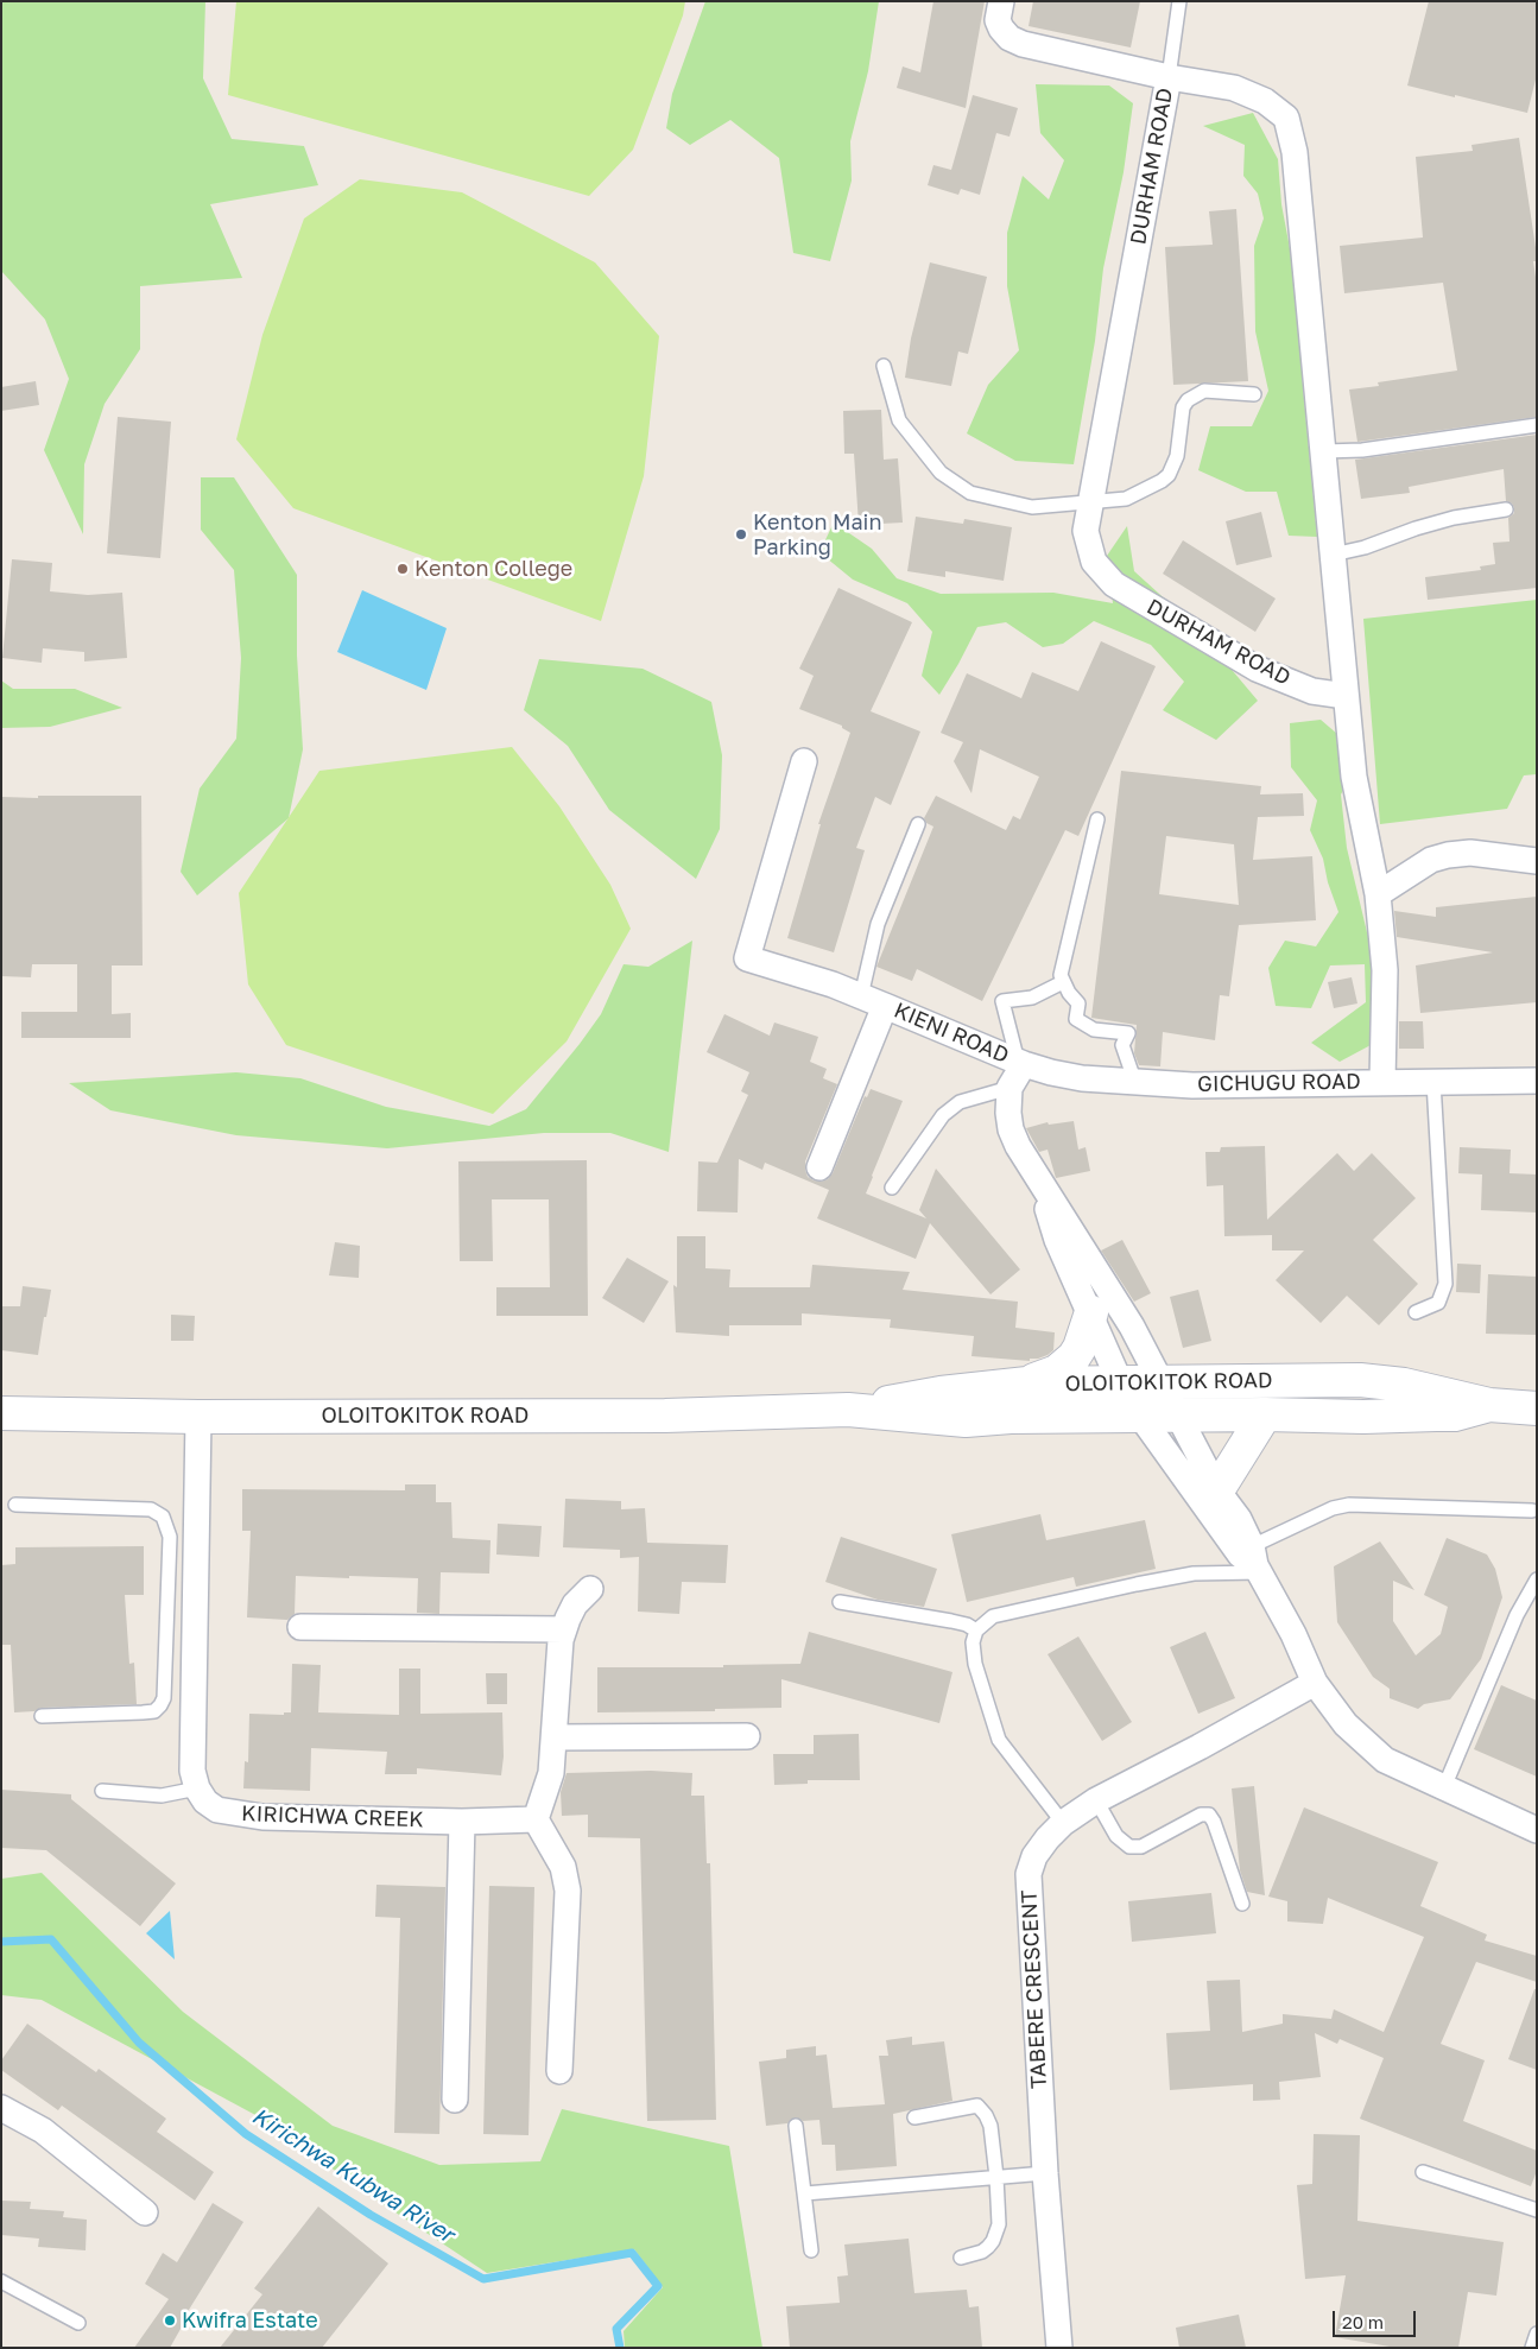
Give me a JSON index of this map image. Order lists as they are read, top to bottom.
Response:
{
  "streets": {
    "main road": ["OLOITOKITOK ROAD"],
    "street": [
      "DURHAM ROAD",
      "KIENI ROAD",
      "GICHUGU ROAD",
      "KIRICHWA CREEK",
      "TABERE CRESCENT"
    ]
  },
  "crossings": [
    ["DURHAM ROAD", "GICHUGU ROAD"],
    ["KIENI ROAD", "GICHUGU ROAD"],
    ["KIENI ROAD", "OLOITOKITOK ROAD"],
    ["KIENI ROAD", "TABERE CRESCENT"]
  ],
  "water": ["Kirichwa Kubwa River"],
  "places": ["Kenton Main Parking", "Kenton College", "Kwifra Estate"],
  "scale_bar": "20 m"
}
